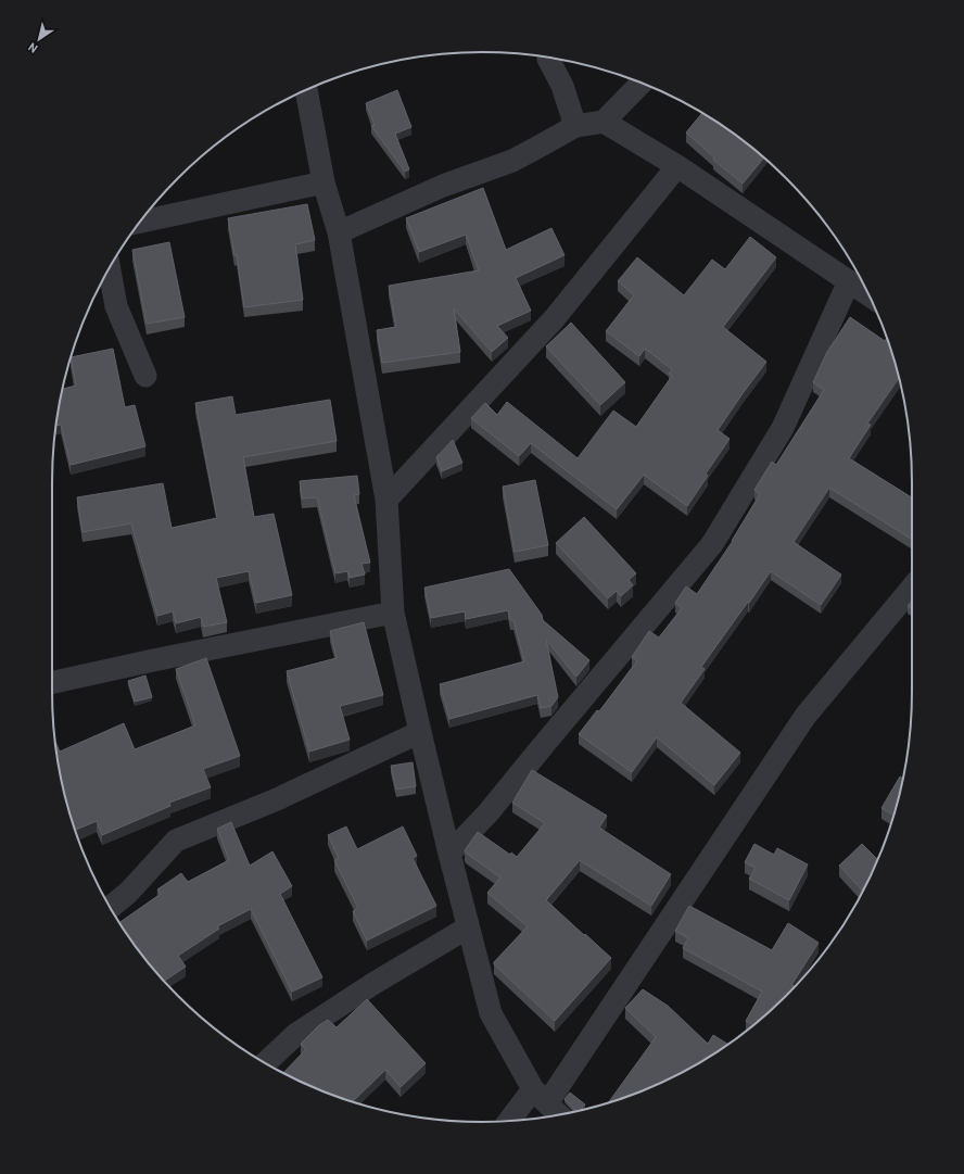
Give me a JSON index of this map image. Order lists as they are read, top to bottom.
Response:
{
  "north": "bottom left"
}
